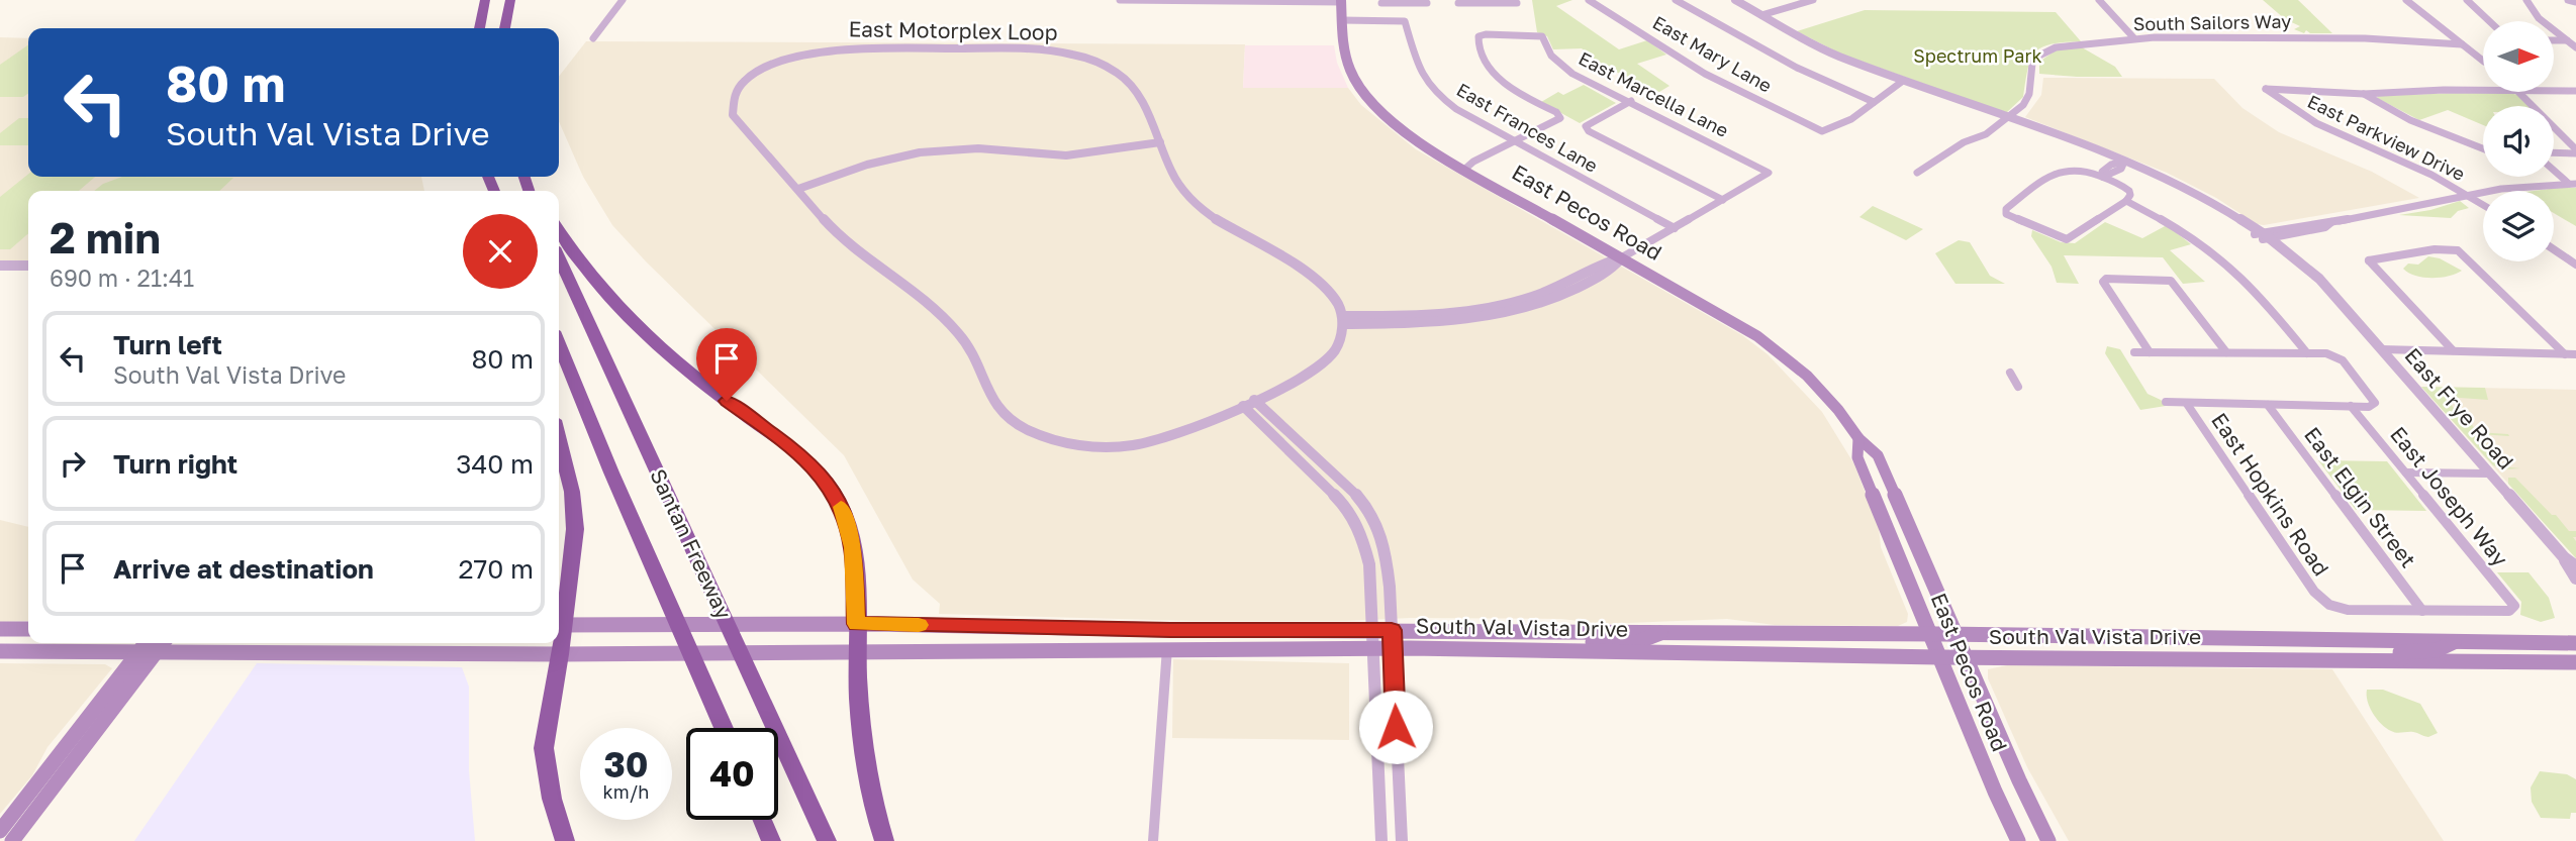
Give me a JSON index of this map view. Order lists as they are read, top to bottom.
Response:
{
  "streets": {
    "highway": ["Santan Freeway"],
    "main road": ["East Pecos Road", "South Val Vista Drive"],
    "street": [
      "South Sailors Way",
      "East Motorplex Loop",
      "East Mary Lane",
      "East Marcella Lane",
      "East Frances Lane",
      "East Parkview Drive",
      "East Frye Road",
      "East Hopkins Road",
      "East Joseph Way",
      "East Elgin Street"
    ]
  },
  "crossings": [
    ["South Sailors Way", "East Frye Road"],
    ["East Marcella Lane", "East Frances Lane"],
    ["East Frances Lane", "East Pecos Road"],
    ["East Pecos Road", "South Val Vista Drive"],
    ["East Hopkins Road", "East Joseph Way"],
    ["East Hopkins Road", "East Elgin Street"],
    ["East Joseph Way", "East Elgin Street"]
  ],
  "parks": ["Spectrum Park"],
  "north": "right",
  "page": {
    "turn": ["80 m", "South Val Vista Drive"],
    "heading": ["2 min", "690 m · 21:41"],
    "list": [
      {
        "name": "Turn left",
        "note": "South Val Vista Drive",
        "value": "80 m"
      },
      {
        "name": "Turn right",
        "value": "340 m"
      },
      {
        "name": "Arrive at destination",
        "value": "270 m"
      }
    ],
    "speed": "30 km/h",
    "limit": "40"
  }
}
